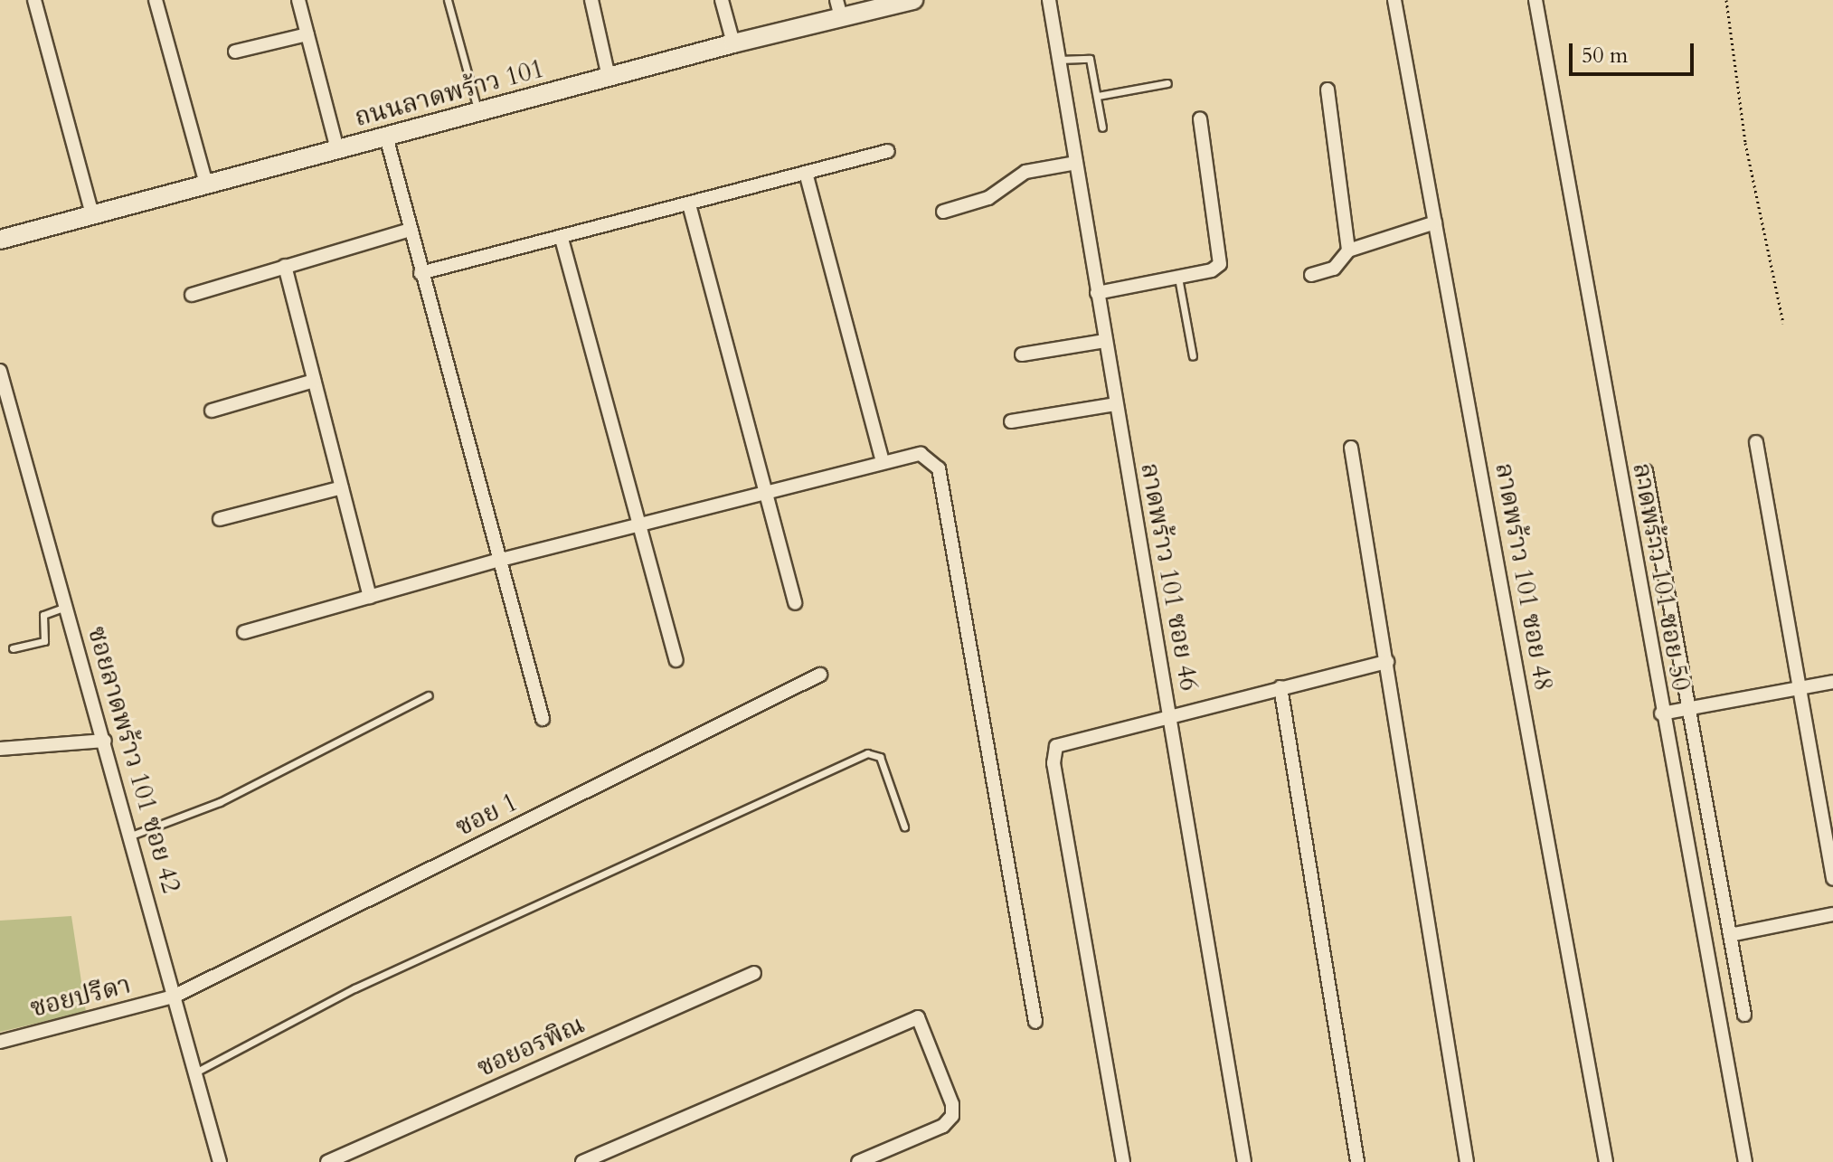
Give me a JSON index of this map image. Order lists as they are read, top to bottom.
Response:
{
  "streets": {
    "street": [
      "ถนนลาดพร้าว 101",
      "ลาดพร้าว 101 ซอย 46",
      "ลาดพร้าว 101 ซอย 48",
      "ลาดพร้าว 101 ซอย 50",
      "ซอยลาดพร้าว 101 ซอย 42",
      "ซอย 1",
      "ซอยปรีดา",
      "ซอยอรพิณ"
    ]
  },
  "crossings": [
    ["ซอยลาดพร้าว 101 ซอย 42", "ซอย 1"],
    ["ซอยลาดพร้าว 101 ซอย 42", "ซอยปรีดา"],
    ["ซอย 1", "ซอยปรีดา"]
  ],
  "scale_bar": "50 m"
}
